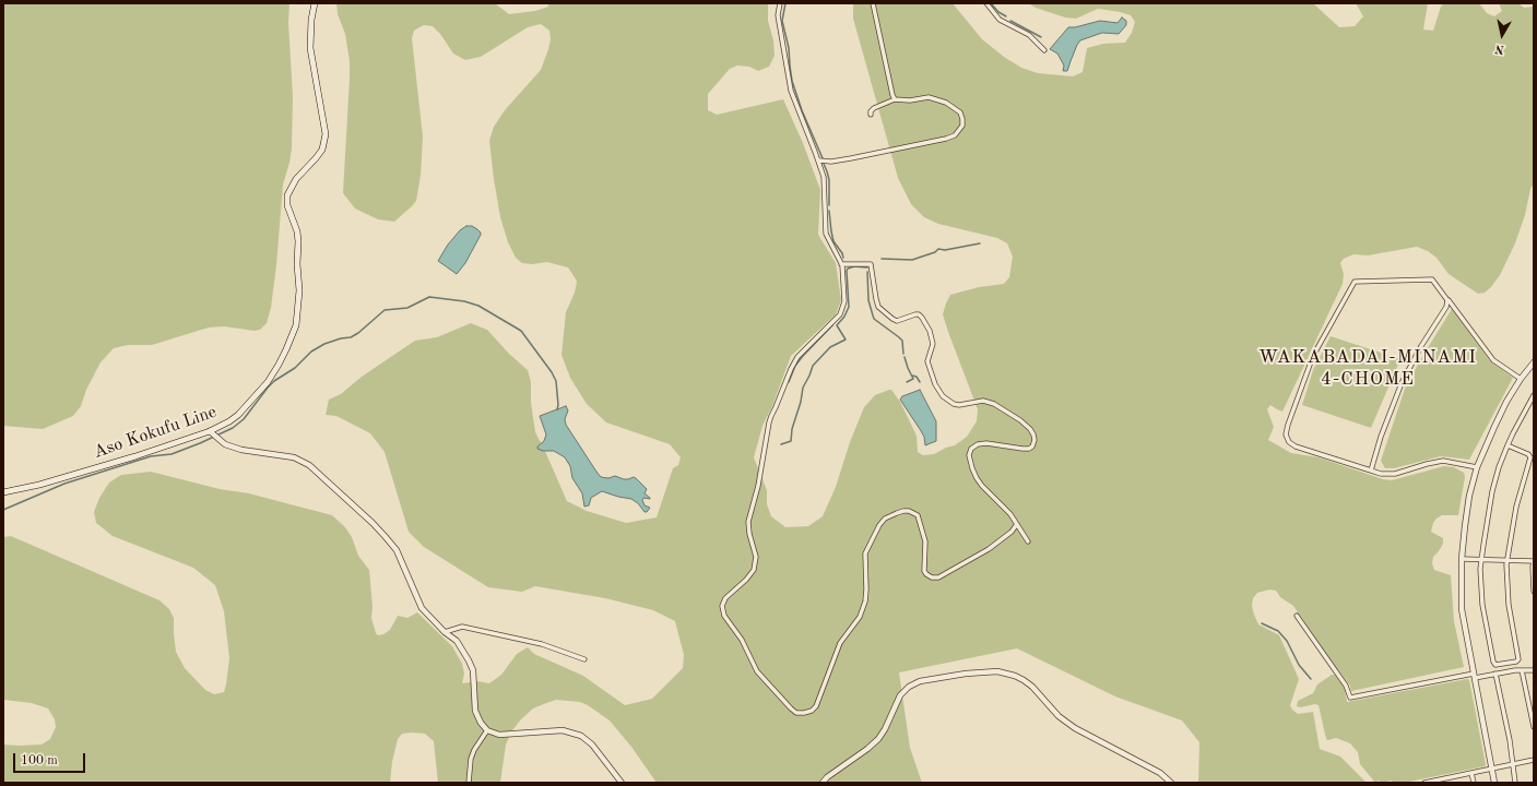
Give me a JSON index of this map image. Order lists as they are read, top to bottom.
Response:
{
  "streets": {
    "main road": ["Aso Kokufu Line"]
  },
  "districts": ["WAKABADAI-MINAMI 4-CHOME"],
  "scale_bar": "100 m",
  "north": "bottom"
}
